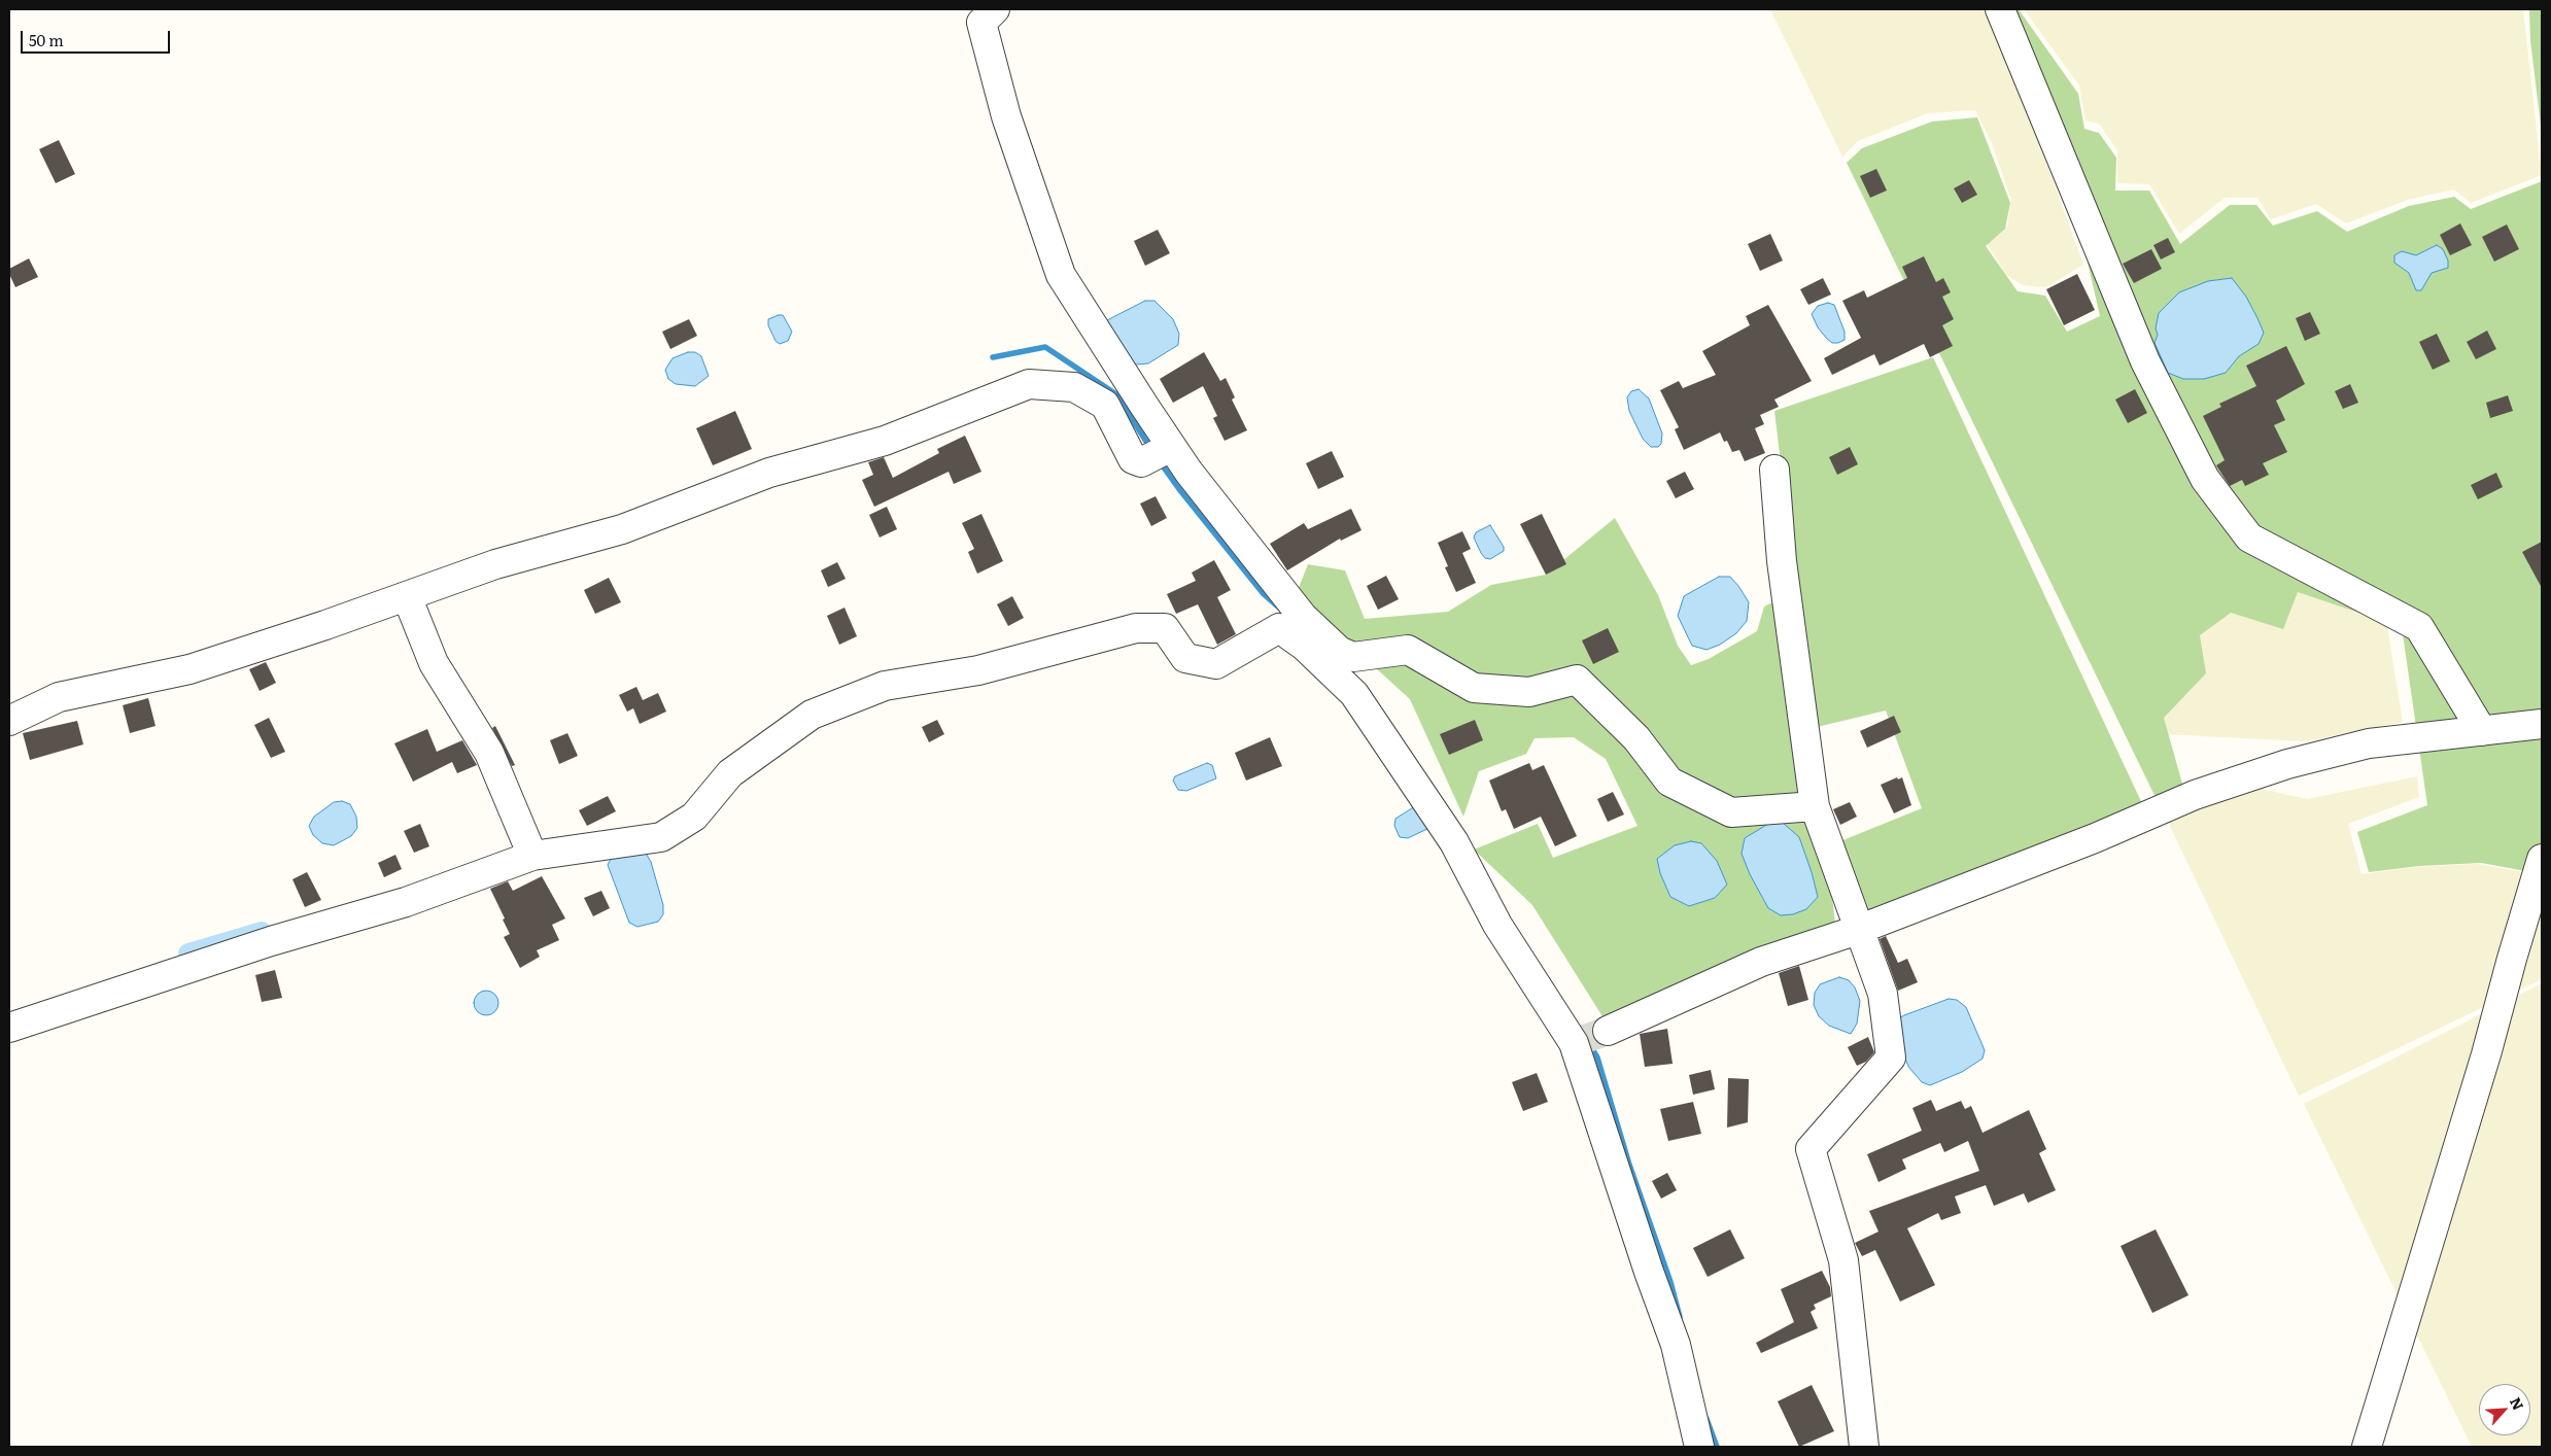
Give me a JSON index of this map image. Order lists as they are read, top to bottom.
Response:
{
  "scale_bar": "50 m",
  "north": "top right"
}
